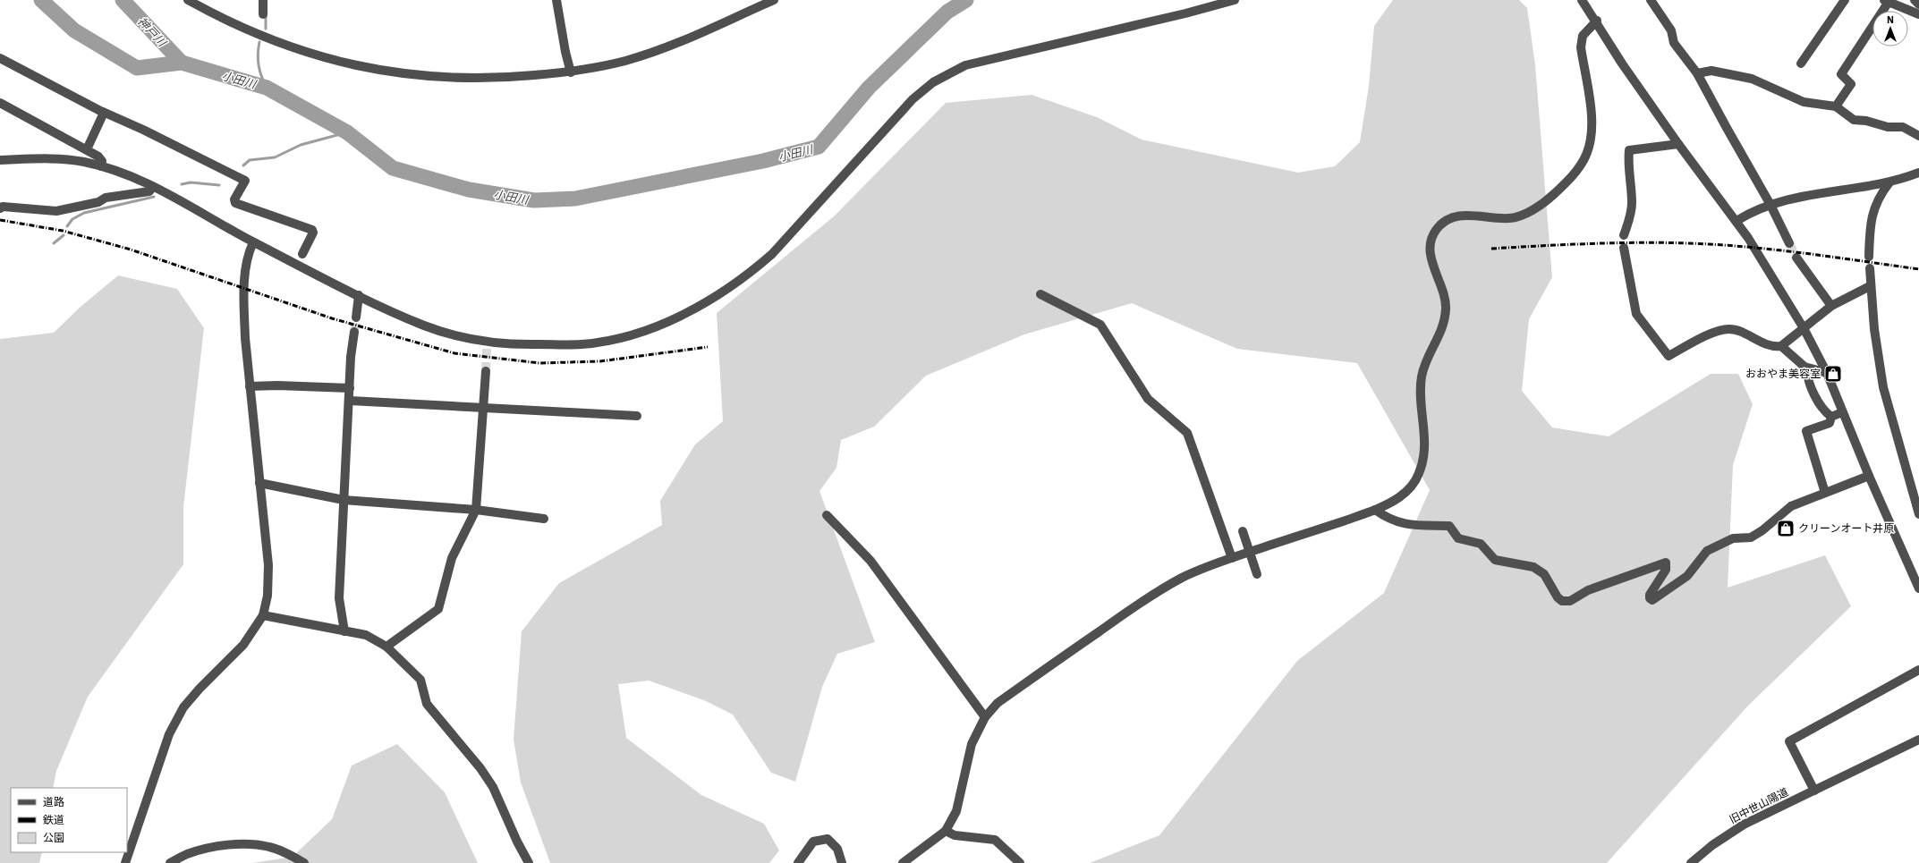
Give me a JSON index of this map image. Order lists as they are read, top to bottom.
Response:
{
  "streets": {
    "street": ["旧中世山陽道"]
  },
  "water": ["神戸川", "小田川"],
  "places": {
    "shop": ["おおやま美容室", "クリーンオート井原"]
  },
  "legend": ["道路", "鉄道", "公園"],
  "north": "top"
}
